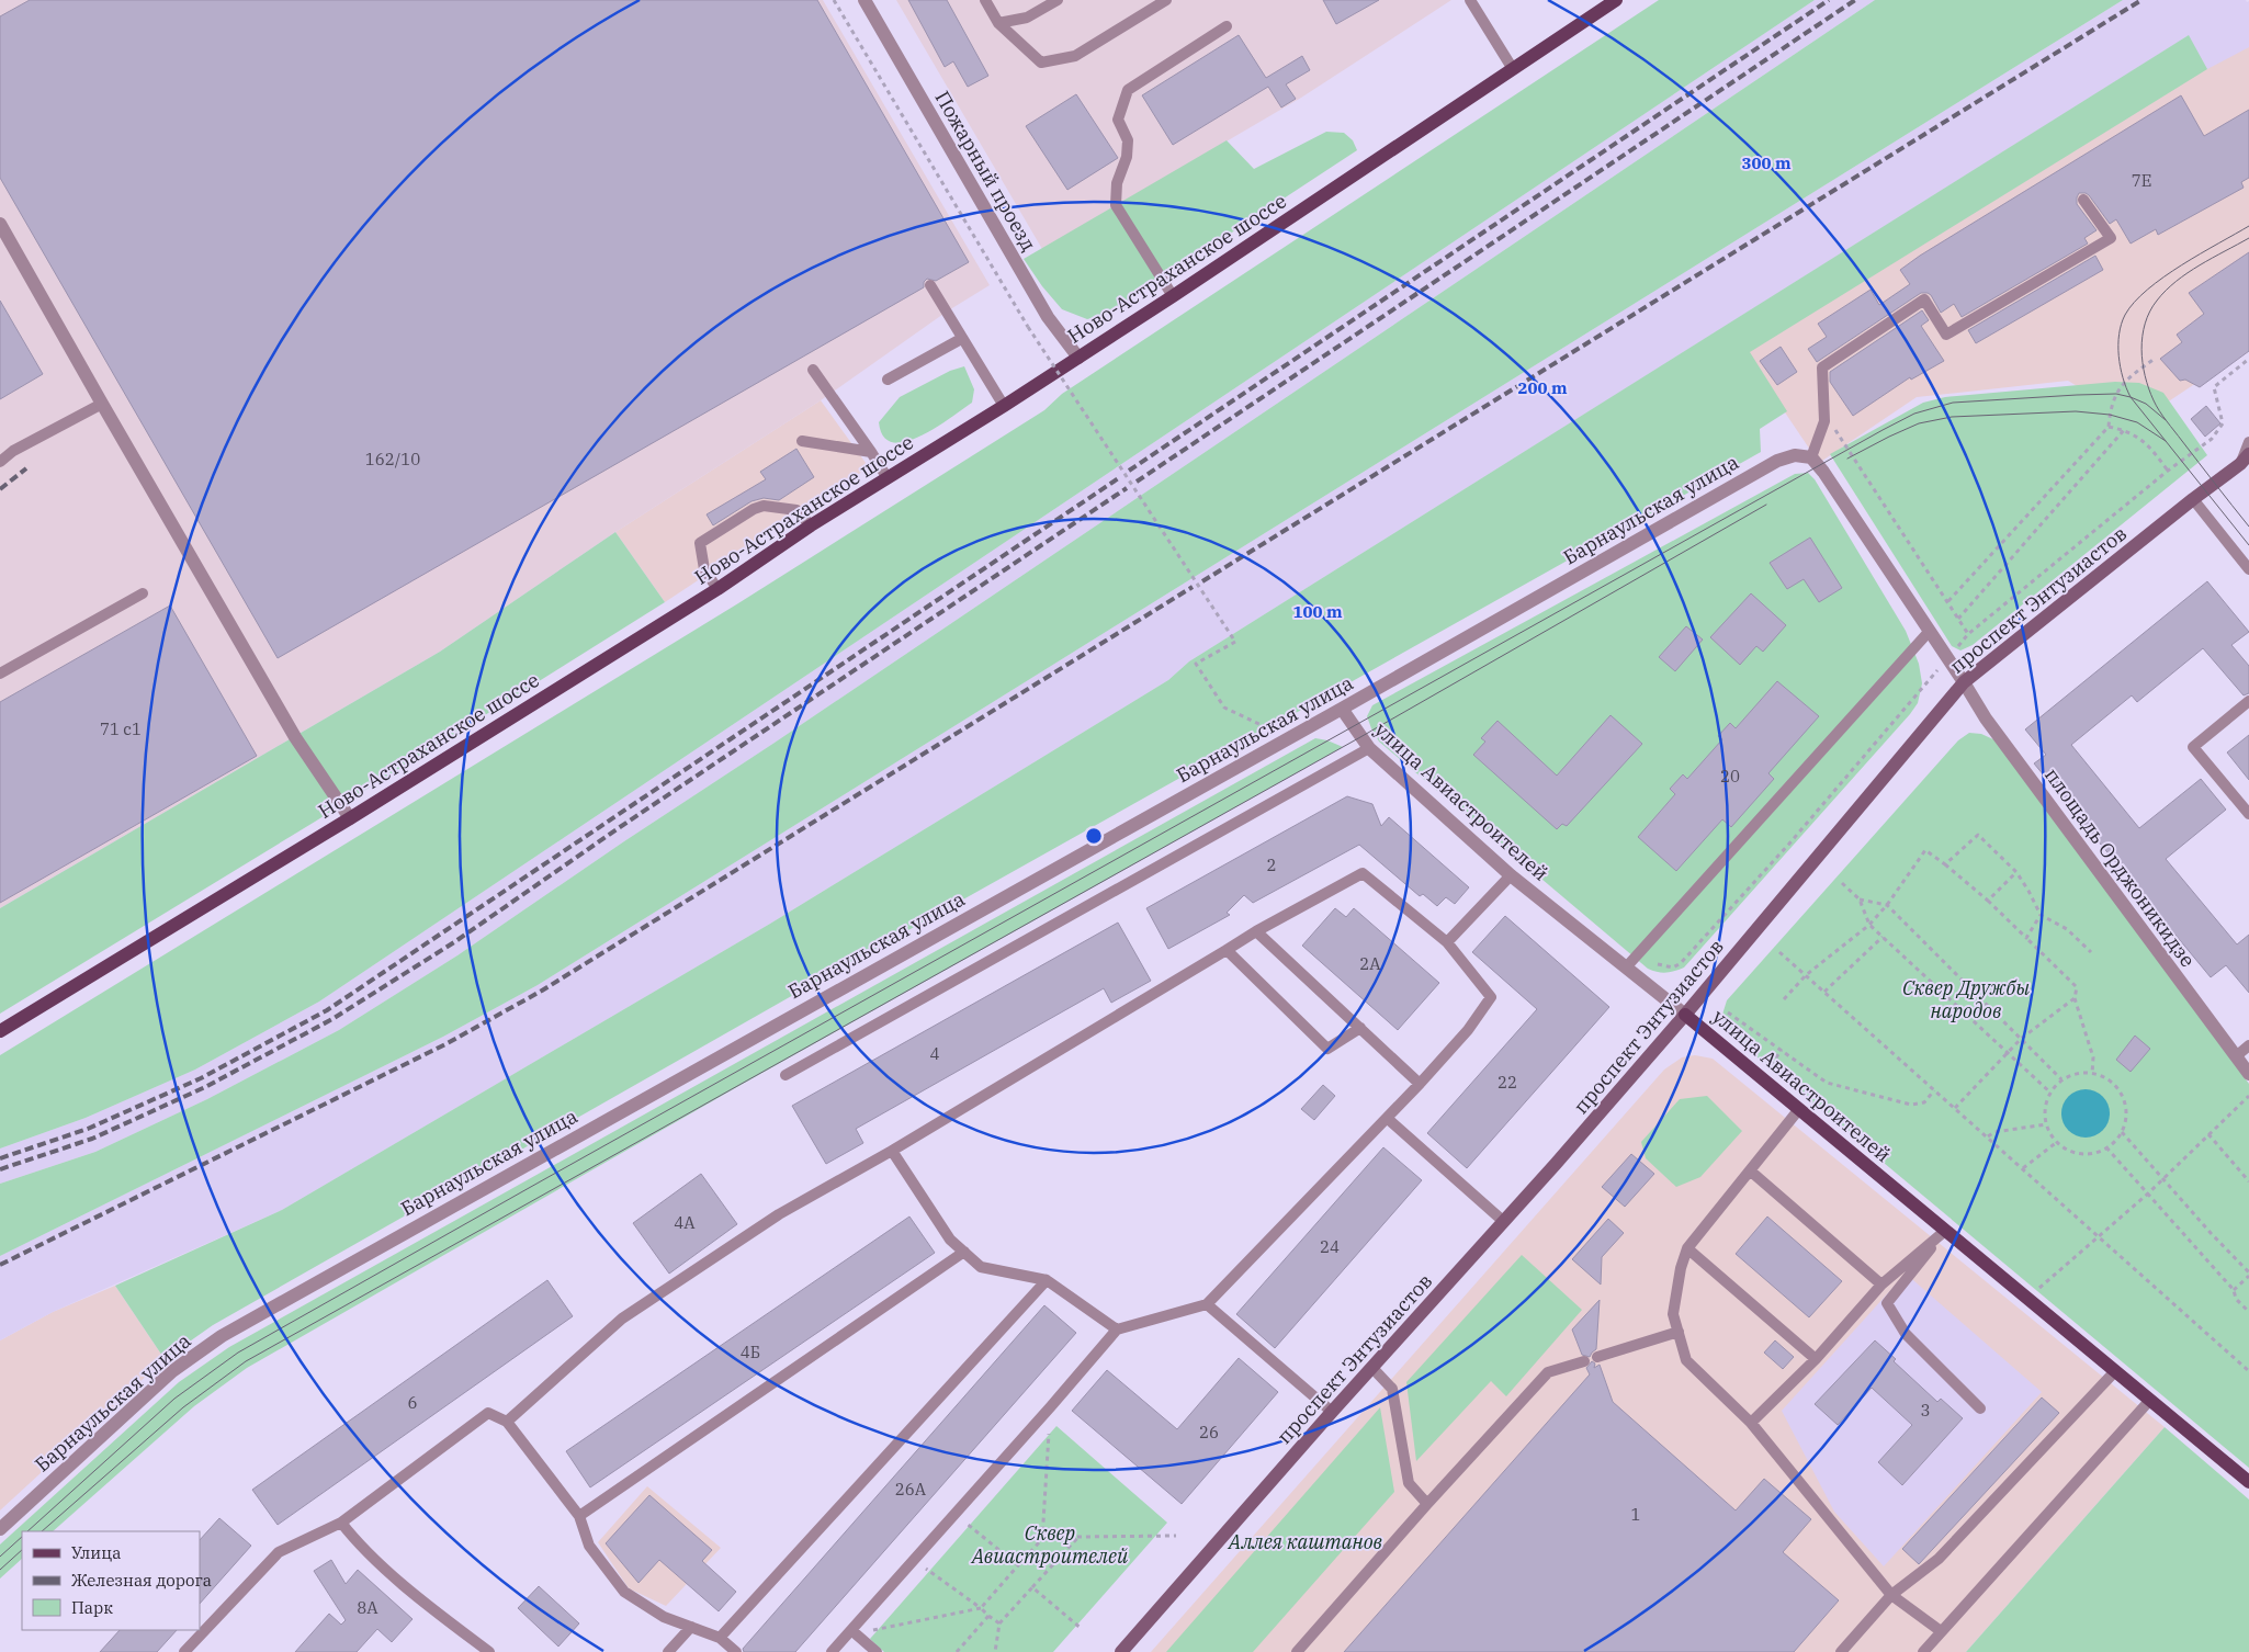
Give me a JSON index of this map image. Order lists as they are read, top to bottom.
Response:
{
  "streets": {
    "main road": ["Ново-Астраханское шоссе", "проспект Энтузиастов", "улица Авиастроителей"],
    "street": ["Пожарный проезд", "Барнаульская улица", "площадь Орджоникидзе"]
  },
  "crossings": [
    ["Пожарный проезд", "Ново-Астраханское шоссе"],
    ["Барнаульская улица", "улица Авиастроителей"],
    ["Барнаульская улица", "площадь Орджоникидзе"],
    ["проспект Энтузиастов", "улица Авиастроителей"],
    ["проспект Энтузиастов", "площадь Орджоникидзе"]
  ],
  "parks": ["Сквер Дружбы народов", "Сквер Авиастроителей", "Аллея каштанов"],
  "house_numbers": [
    "7Е",
    "162/10",
    "71 с1",
    "20",
    "2",
    "2А",
    "4",
    "22",
    "4А",
    "24",
    "4Б",
    "6",
    "3",
    "26",
    "26А",
    "1",
    "8А"
  ],
  "legend": ["Улица", "Железная дорога", "Парк"],
  "rings": ["300 m", "200 m", "100 m"]
}
